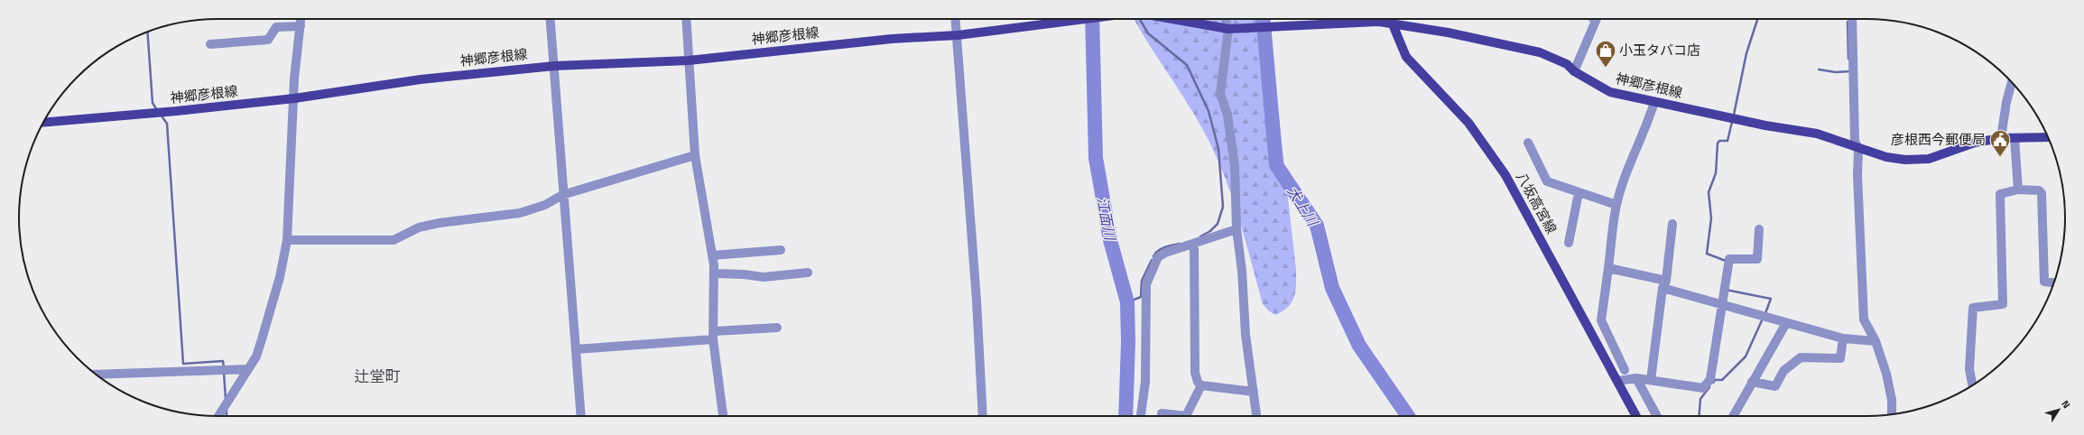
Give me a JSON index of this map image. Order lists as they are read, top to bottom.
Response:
{
  "streets": {
    "main road": ["神郷彦根線", "八坂高宮線"]
  },
  "crossings": [
    ["神郷彦根線", "八坂高宮線"]
  ],
  "districts": ["辻堂町"],
  "water": ["犬上川", "江面川"],
  "places": {
    "shop": ["小玉タバコ店"],
    "public building": ["彦根西今郵便局"]
  },
  "north": "top right"
}
